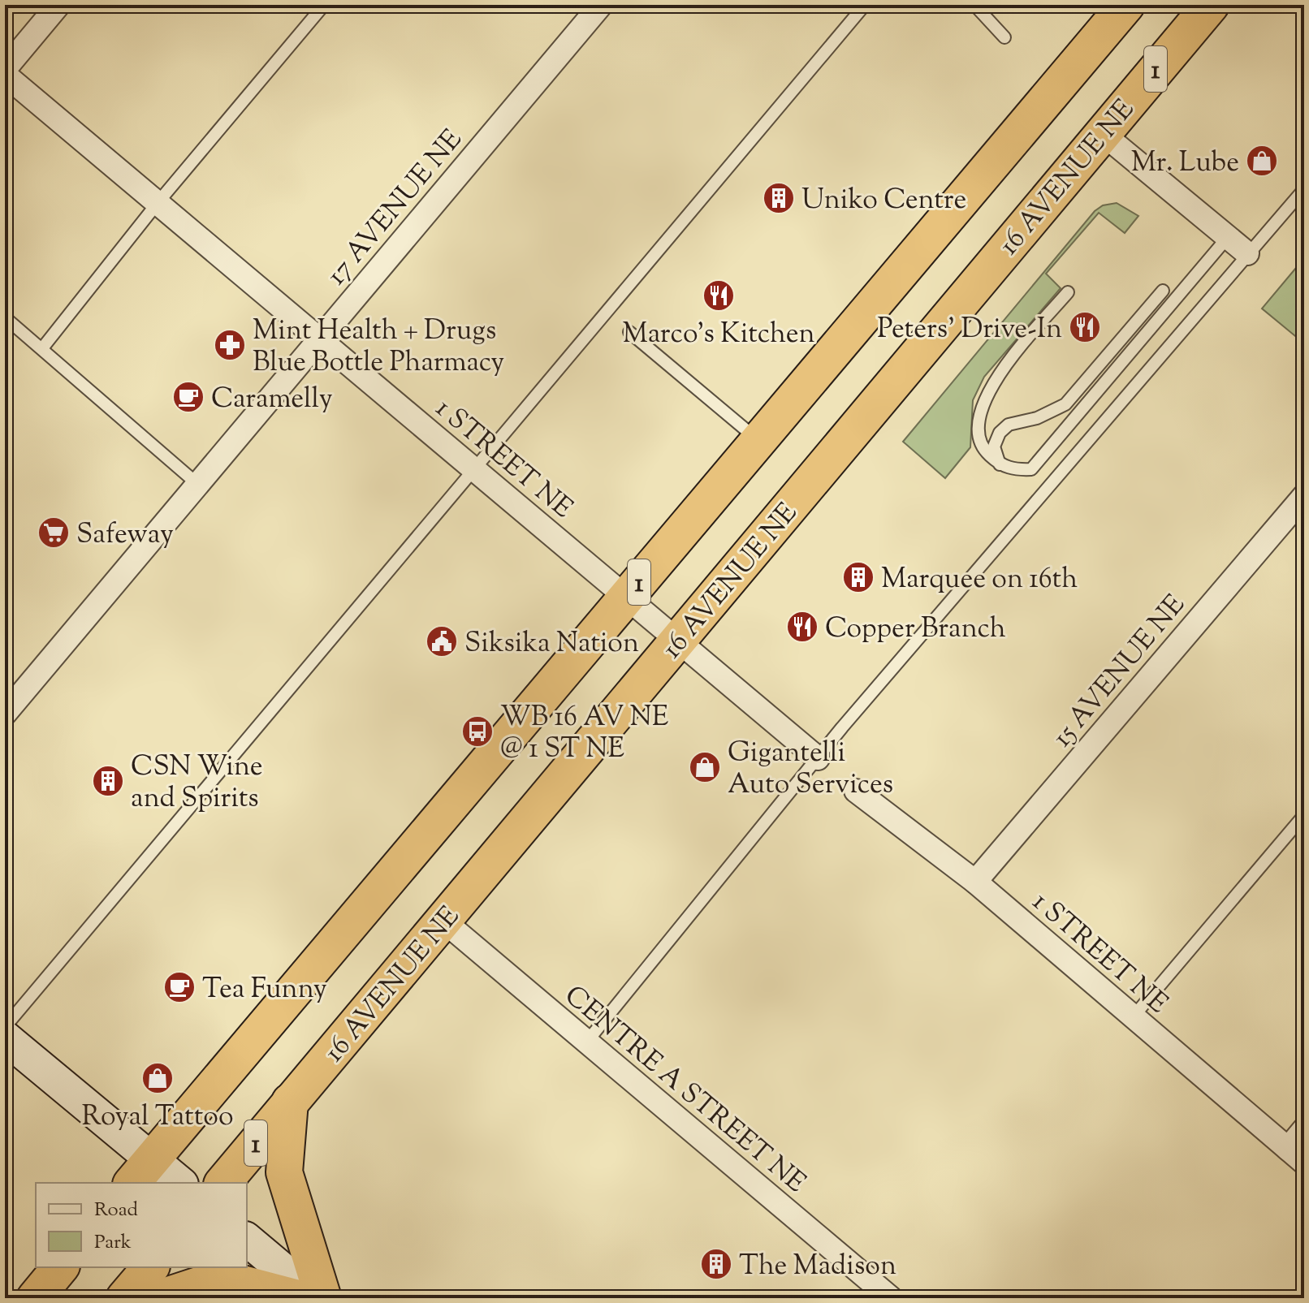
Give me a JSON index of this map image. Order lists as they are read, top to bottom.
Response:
{
  "streets": {
    "highway": ["1", "16 AVENUE NE"],
    "street": [
      "17 AVENUE NE",
      "1 STREET NE",
      "15 AVENUE NE",
      "CENTRE A STREET NE"
    ]
  },
  "crossings": [
    ["1", "1 STREET NE"],
    ["16 AVENUE NE", "1 STREET NE"],
    ["16 AVENUE NE", "CENTRE A STREET NE"],
    ["17 AVENUE NE", "1 STREET NE"],
    ["1 STREET NE", "15 AVENUE NE"]
  ],
  "places": {
    "shop": ["Mr. Lube", "Gigantelli Auto Services", "Royal Tattoo"],
    "building": [
      "Uniko Centre",
      "Marquee on 16th",
      "CSN Wine and Spirits",
      "The Madison"
    ],
    "restaurant": ["Marco's Kitchen", "Peters' Drive-In", "Copper Branch"],
    "pharmacy": ["Mint Health + Drugs Blue Bottle Pharmacy"],
    "cafe": ["Caramelly", "Tea Funny"],
    "supermarket": ["Safeway"],
    "public building": ["Siksika Nation"],
    "bus stop": ["WB 16 AV NE @ 1 ST NE"]
  },
  "legend": ["Road", "Park"]
}
